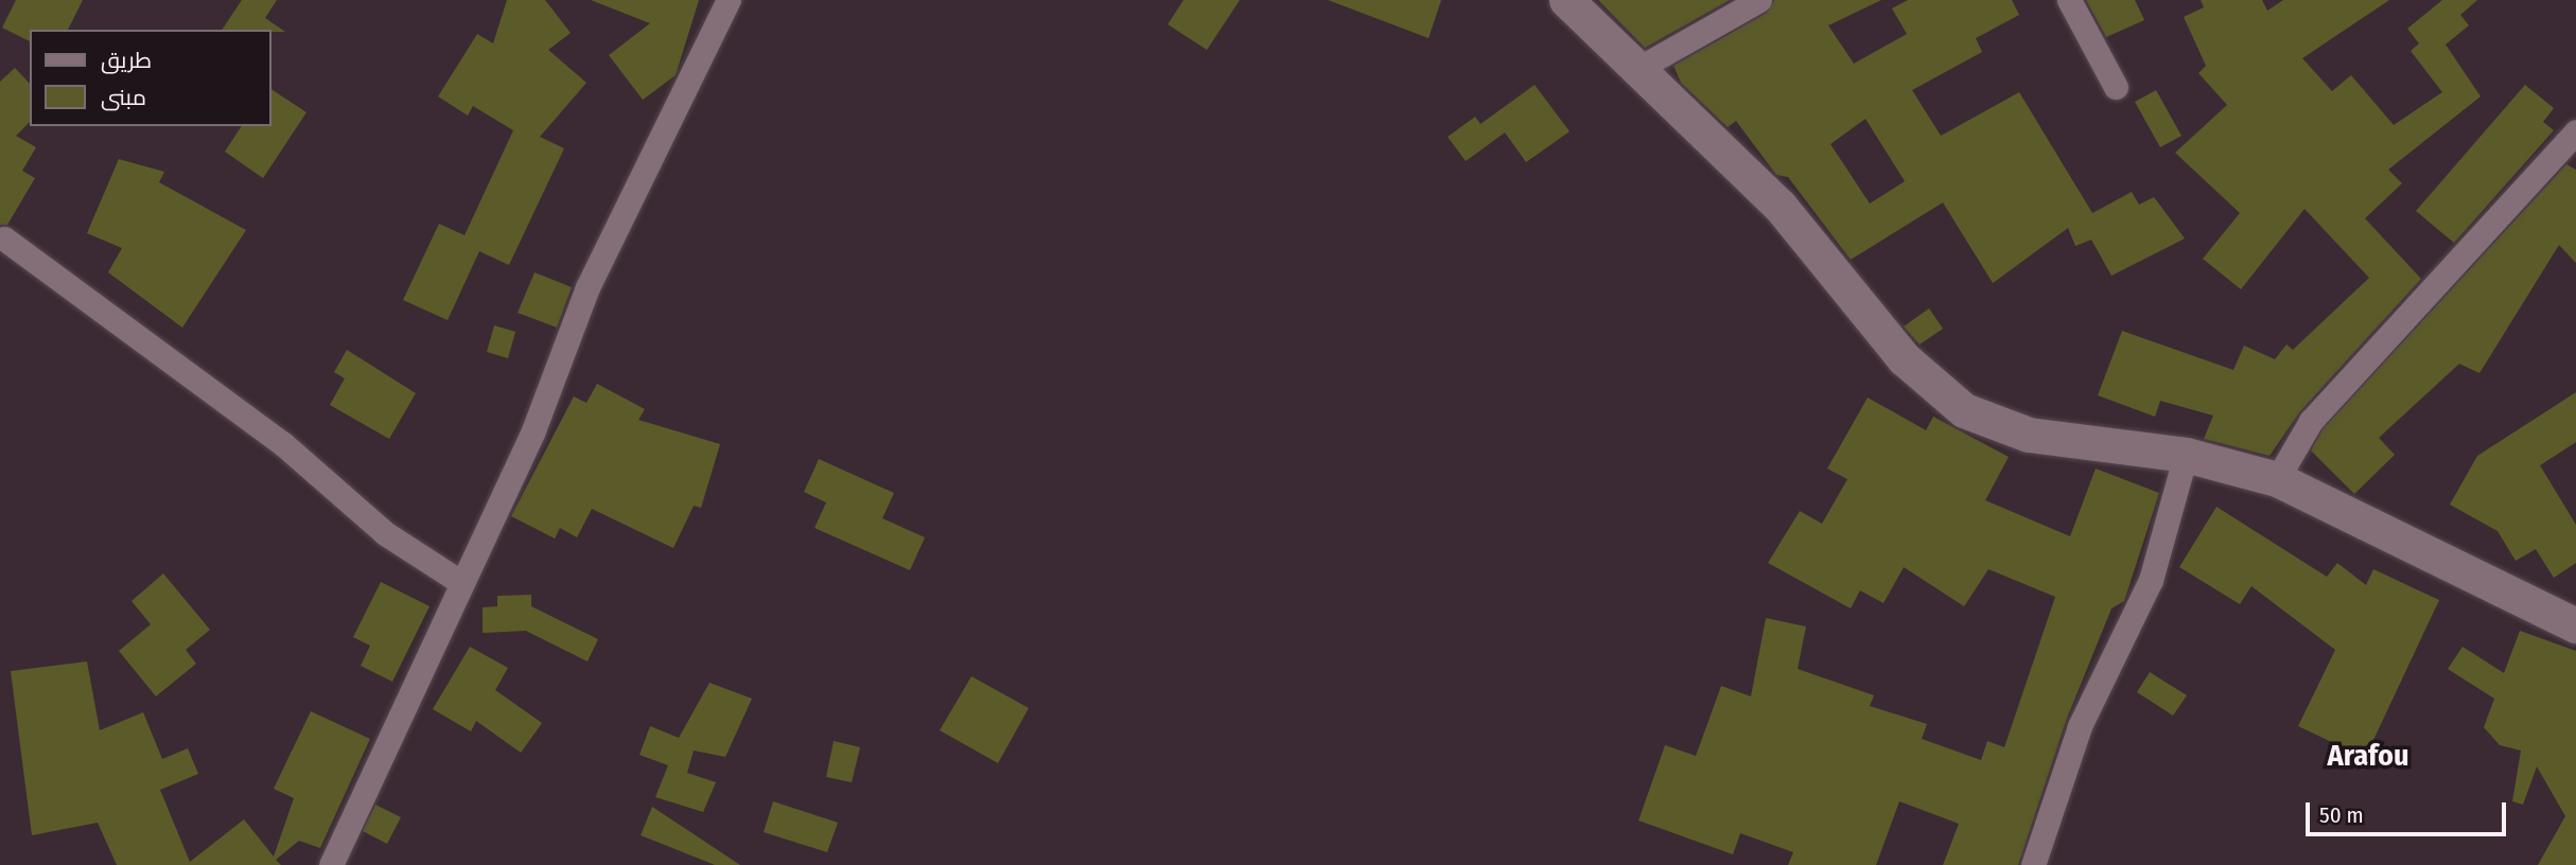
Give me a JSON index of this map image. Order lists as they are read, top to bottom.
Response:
{
  "districts": ["Arafou"],
  "legend": ["طريق", "مبنى"],
  "scale_bar": "50 m"
}
